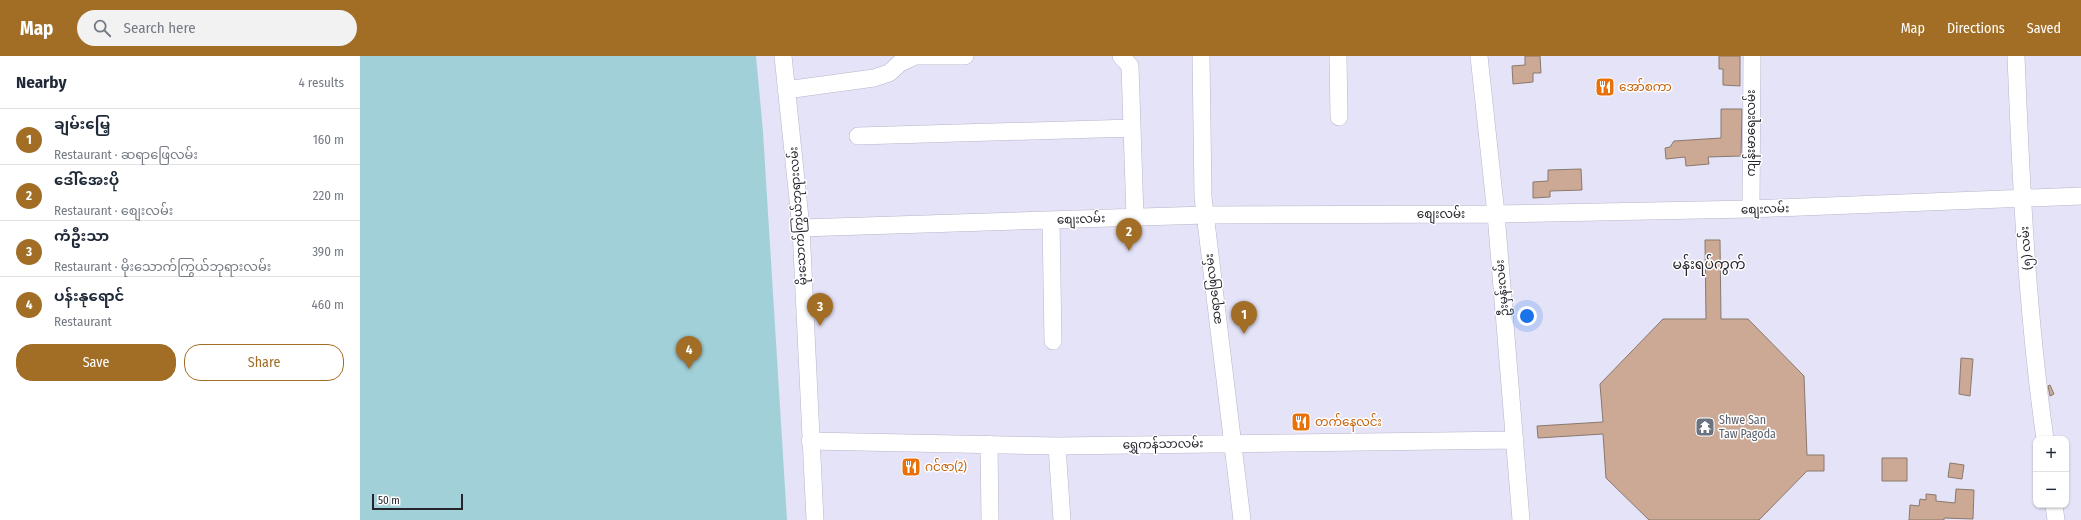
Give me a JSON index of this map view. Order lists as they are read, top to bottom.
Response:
{
  "streets": {
    "street": [
      "ကျန်းမာရေးလမ်း",
      "စျေးလမ်း",
      "မိုးသောက်ကြွယ်ဘုရားလမ်း",
      "(၅) လမ်း",
      "ဦးမှန်းလမ်း",
      "ဆရာဖြေလမ်း",
      "‌ရွှေကန်သာလမ်း"
    ]
  },
  "crossings": [
    ["ကျန်းမာရေးလမ်း", "စျေးလမ်း"],
    ["စျေးလမ်း", "မိုးသောက်ကြွယ်ဘုရားလမ်း"],
    ["စျေးလမ်း", "(၅) လမ်း"],
    ["စျေးလမ်း", "ဦးမှန်းလမ်း"],
    ["စျေးလမ်း", "ဆရာဖြေလမ်း"],
    ["မိုးသောက်ကြွယ်ဘုရားလမ်း", "‌ရွှေကန်သာလမ်း"],
    ["ဦးမှန်းလမ်း", "‌ရွှေကန်သာလမ်း"],
    ["ဆရာဖြေလမ်း", "‌ရွှေကန်သာလမ်း"]
  ],
  "districts": ["မန်းရပ်ကွက်"],
  "places": {
    "restaurant": ["အော်စကာ", "တက်နေလင်း", "ဂင်ဇာ(2)"],
    "temple": ["Shwe San Taw Pagoda"]
  },
  "scale_bar": "50 m",
  "page": {
    "header": "Map",
    "search": "Search here",
    "nav": ["Map", "Directions", "Saved"],
    "heading": ["Nearby", "4 results"],
    "list": [
      {
        "mark": "1",
        "name": "ချမ်းမြေ့",
        "note": "Restaurant · ဆရာဖြေလမ်း",
        "value": "160 m"
      },
      {
        "mark": "2",
        "name": "ဒေါ်အေးပို",
        "note": "Restaurant · စျေးလမ်း",
        "value": "220 m"
      },
      {
        "mark": "3",
        "name": "ကံဦးသာ",
        "note": "Restaurant · မိုးသောက်ကြွယ်ဘုရားလမ်း",
        "value": "390 m"
      },
      {
        "mark": "4",
        "name": "ပန်းနုရောင်",
        "note": "Restaurant",
        "value": "460 m"
      }
    ],
    "pins": [
      "2",
      "3",
      "1",
      "4"
    ],
    "buttons": ["Save", "Share"],
    "map_buttons": ["+", "−"],
    "scale": "50 m"
  }
}
